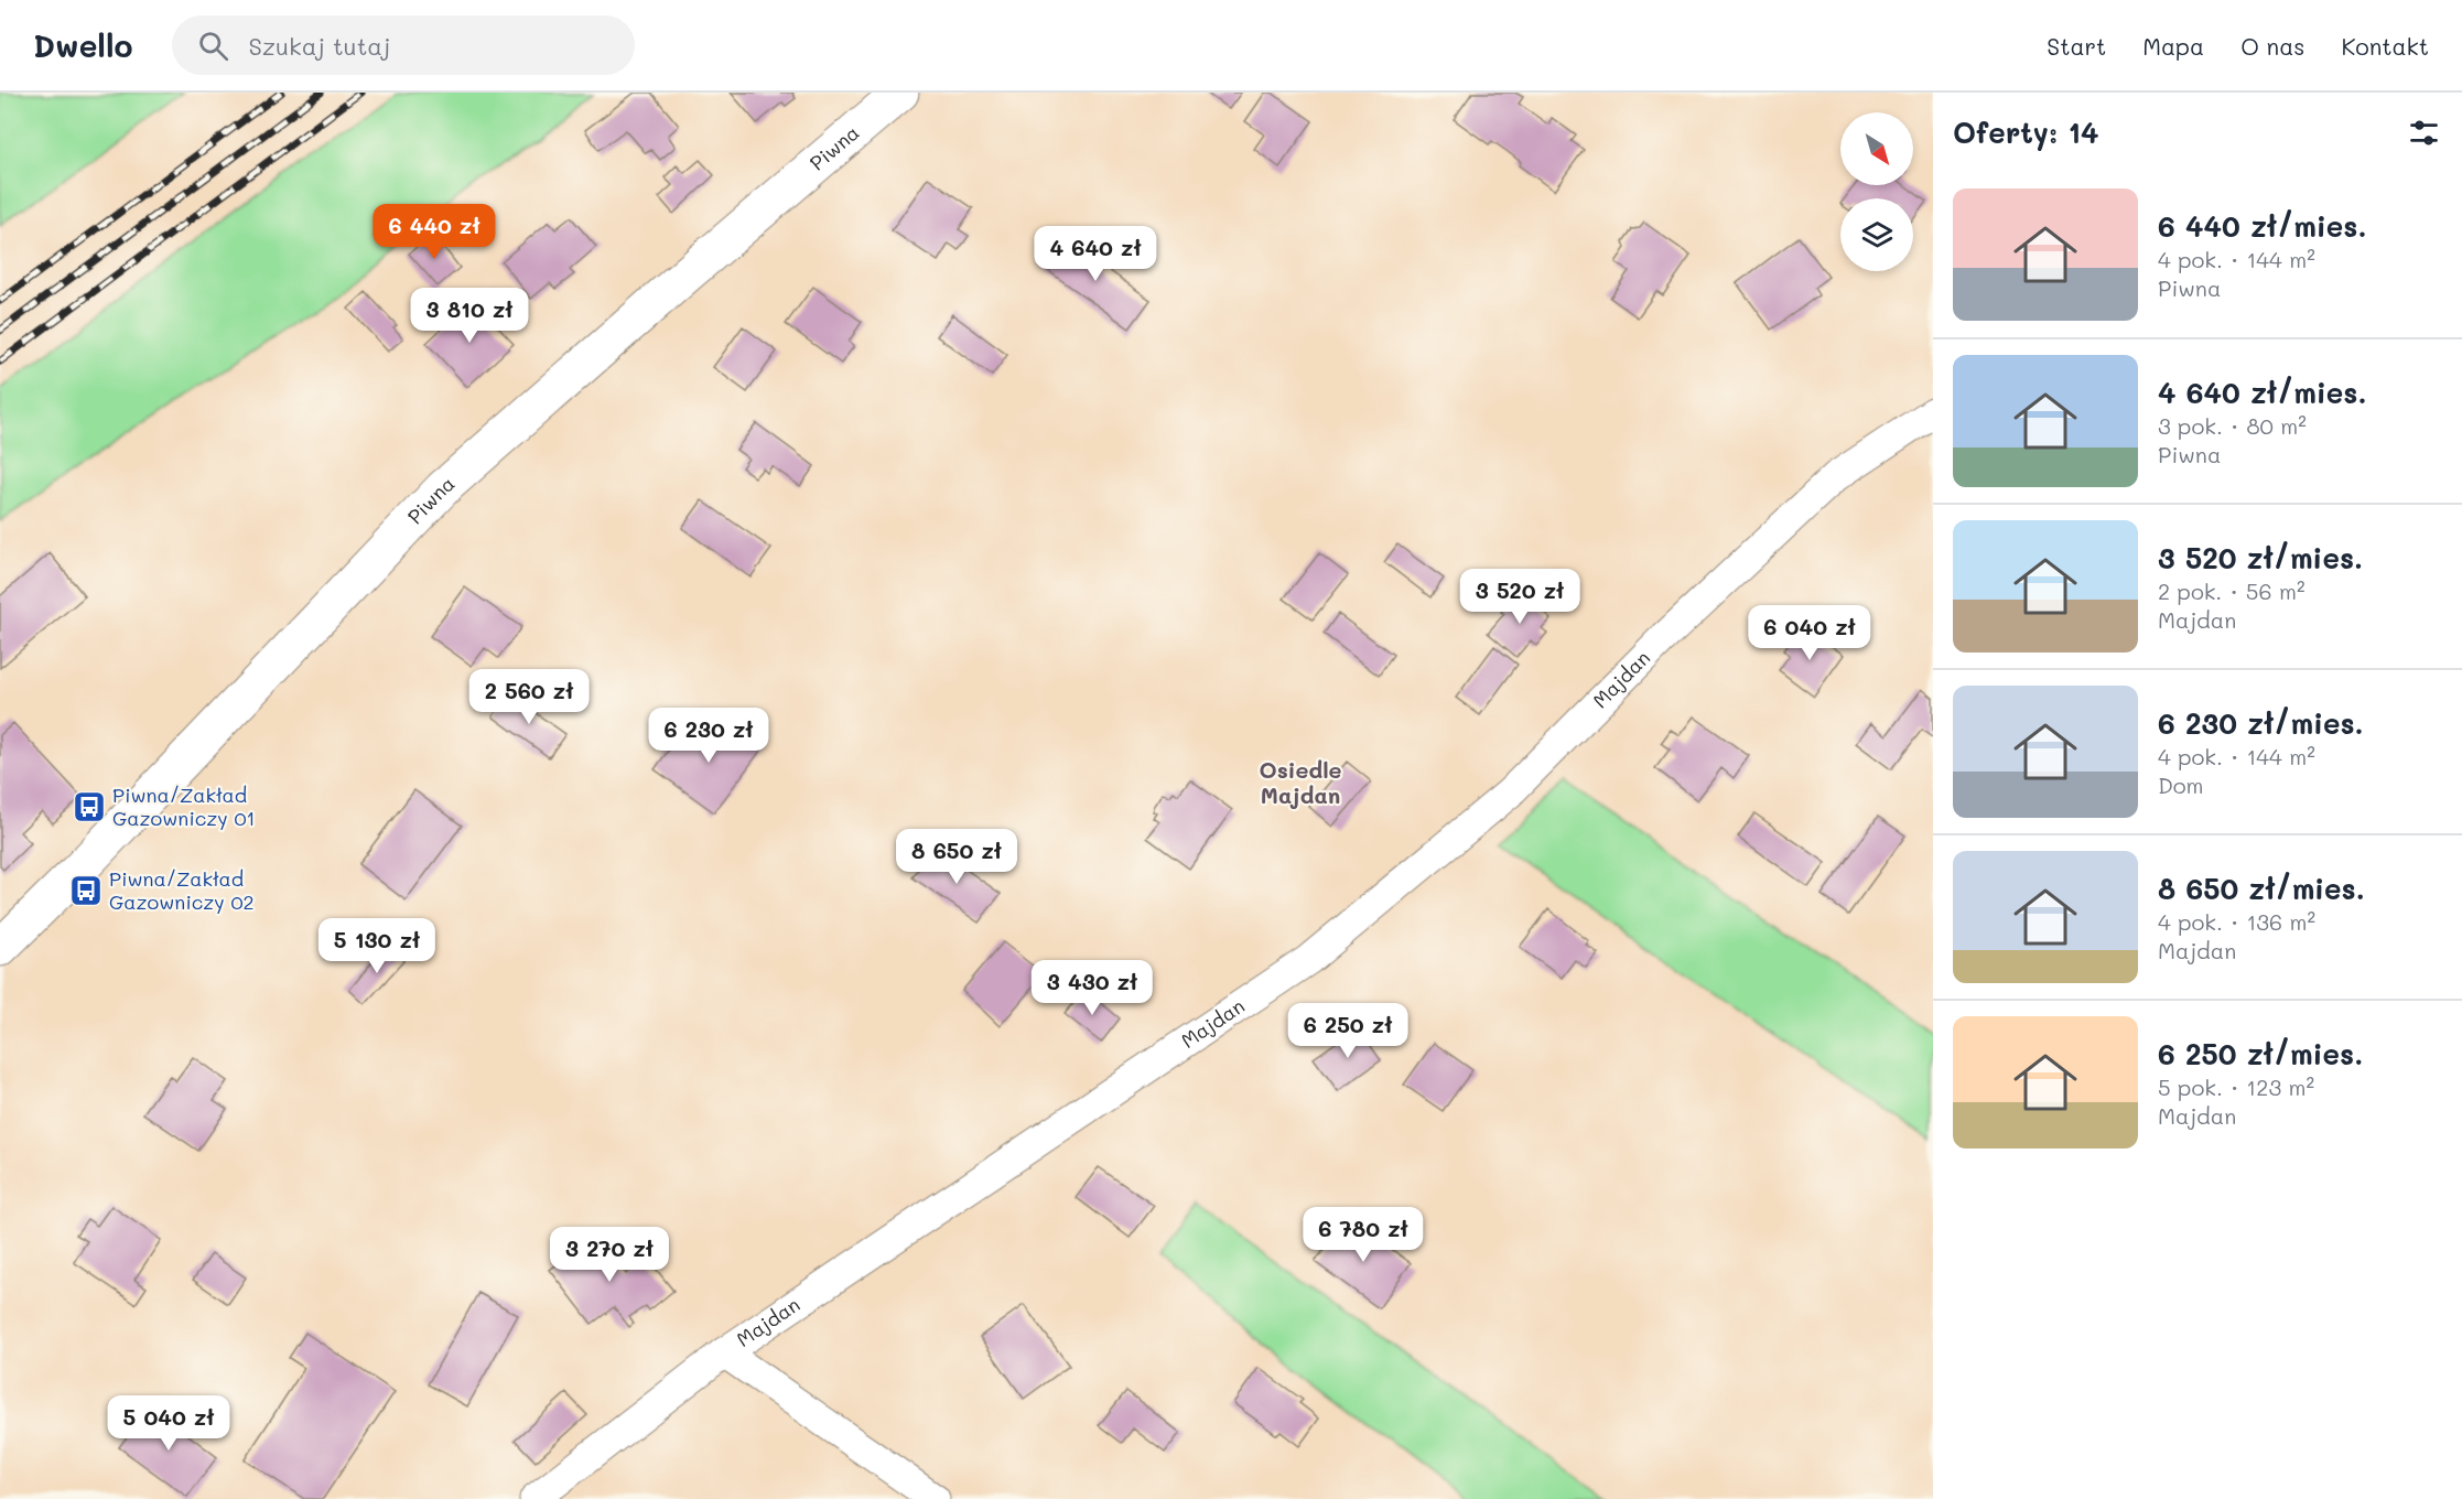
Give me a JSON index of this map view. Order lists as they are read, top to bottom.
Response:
{
  "streets": {
    "street": ["Piwna", "Majdan"]
  },
  "districts": ["Osiedle Majdan"],
  "places": {
    "bus stop": ["Piwna/Zakład Gazowniczy 01", "Piwna/Zakład Gazowniczy 02"]
  },
  "north": "bottom right",
  "page": {
    "header": "Dwello",
    "search": "Szukaj tutaj",
    "nav": [
      "Start",
      "Mapa",
      "O nas",
      "Kontakt"
    ],
    "heading": "Oferty: 14",
    "list": [
      {
        "name": "6 440 zł/mies.",
        "note": "4 pok. · 144 m² · Piwna"
      },
      {
        "name": "4 640 zł/mies.",
        "note": "3 pok. · 80 m² · Piwna"
      },
      {
        "name": "3 520 zł/mies.",
        "note": "2 pok. · 56 m² · Majdan"
      },
      {
        "name": "6 230 zł/mies.",
        "note": "4 pok. · 144 m² · Dom"
      },
      {
        "name": "8 650 zł/mies.",
        "note": "4 pok. · 136 m² · Majdan"
      },
      {
        "name": "6 250 zł/mies.",
        "note": "5 pok. · 123 m² · Majdan"
      }
    ],
    "price": [
      "6 440 zł",
      "4 640 zł",
      "3 810 zł",
      "3 520 zł",
      "6 040 zł",
      "2 560 zł",
      "6 230 zł",
      "8 650 zł",
      "5 130 zł",
      "3 430 zł",
      "6 250 zł",
      "6 780 zł",
      "3 270 zł",
      "5 040 zł"
    ]
  }
}
